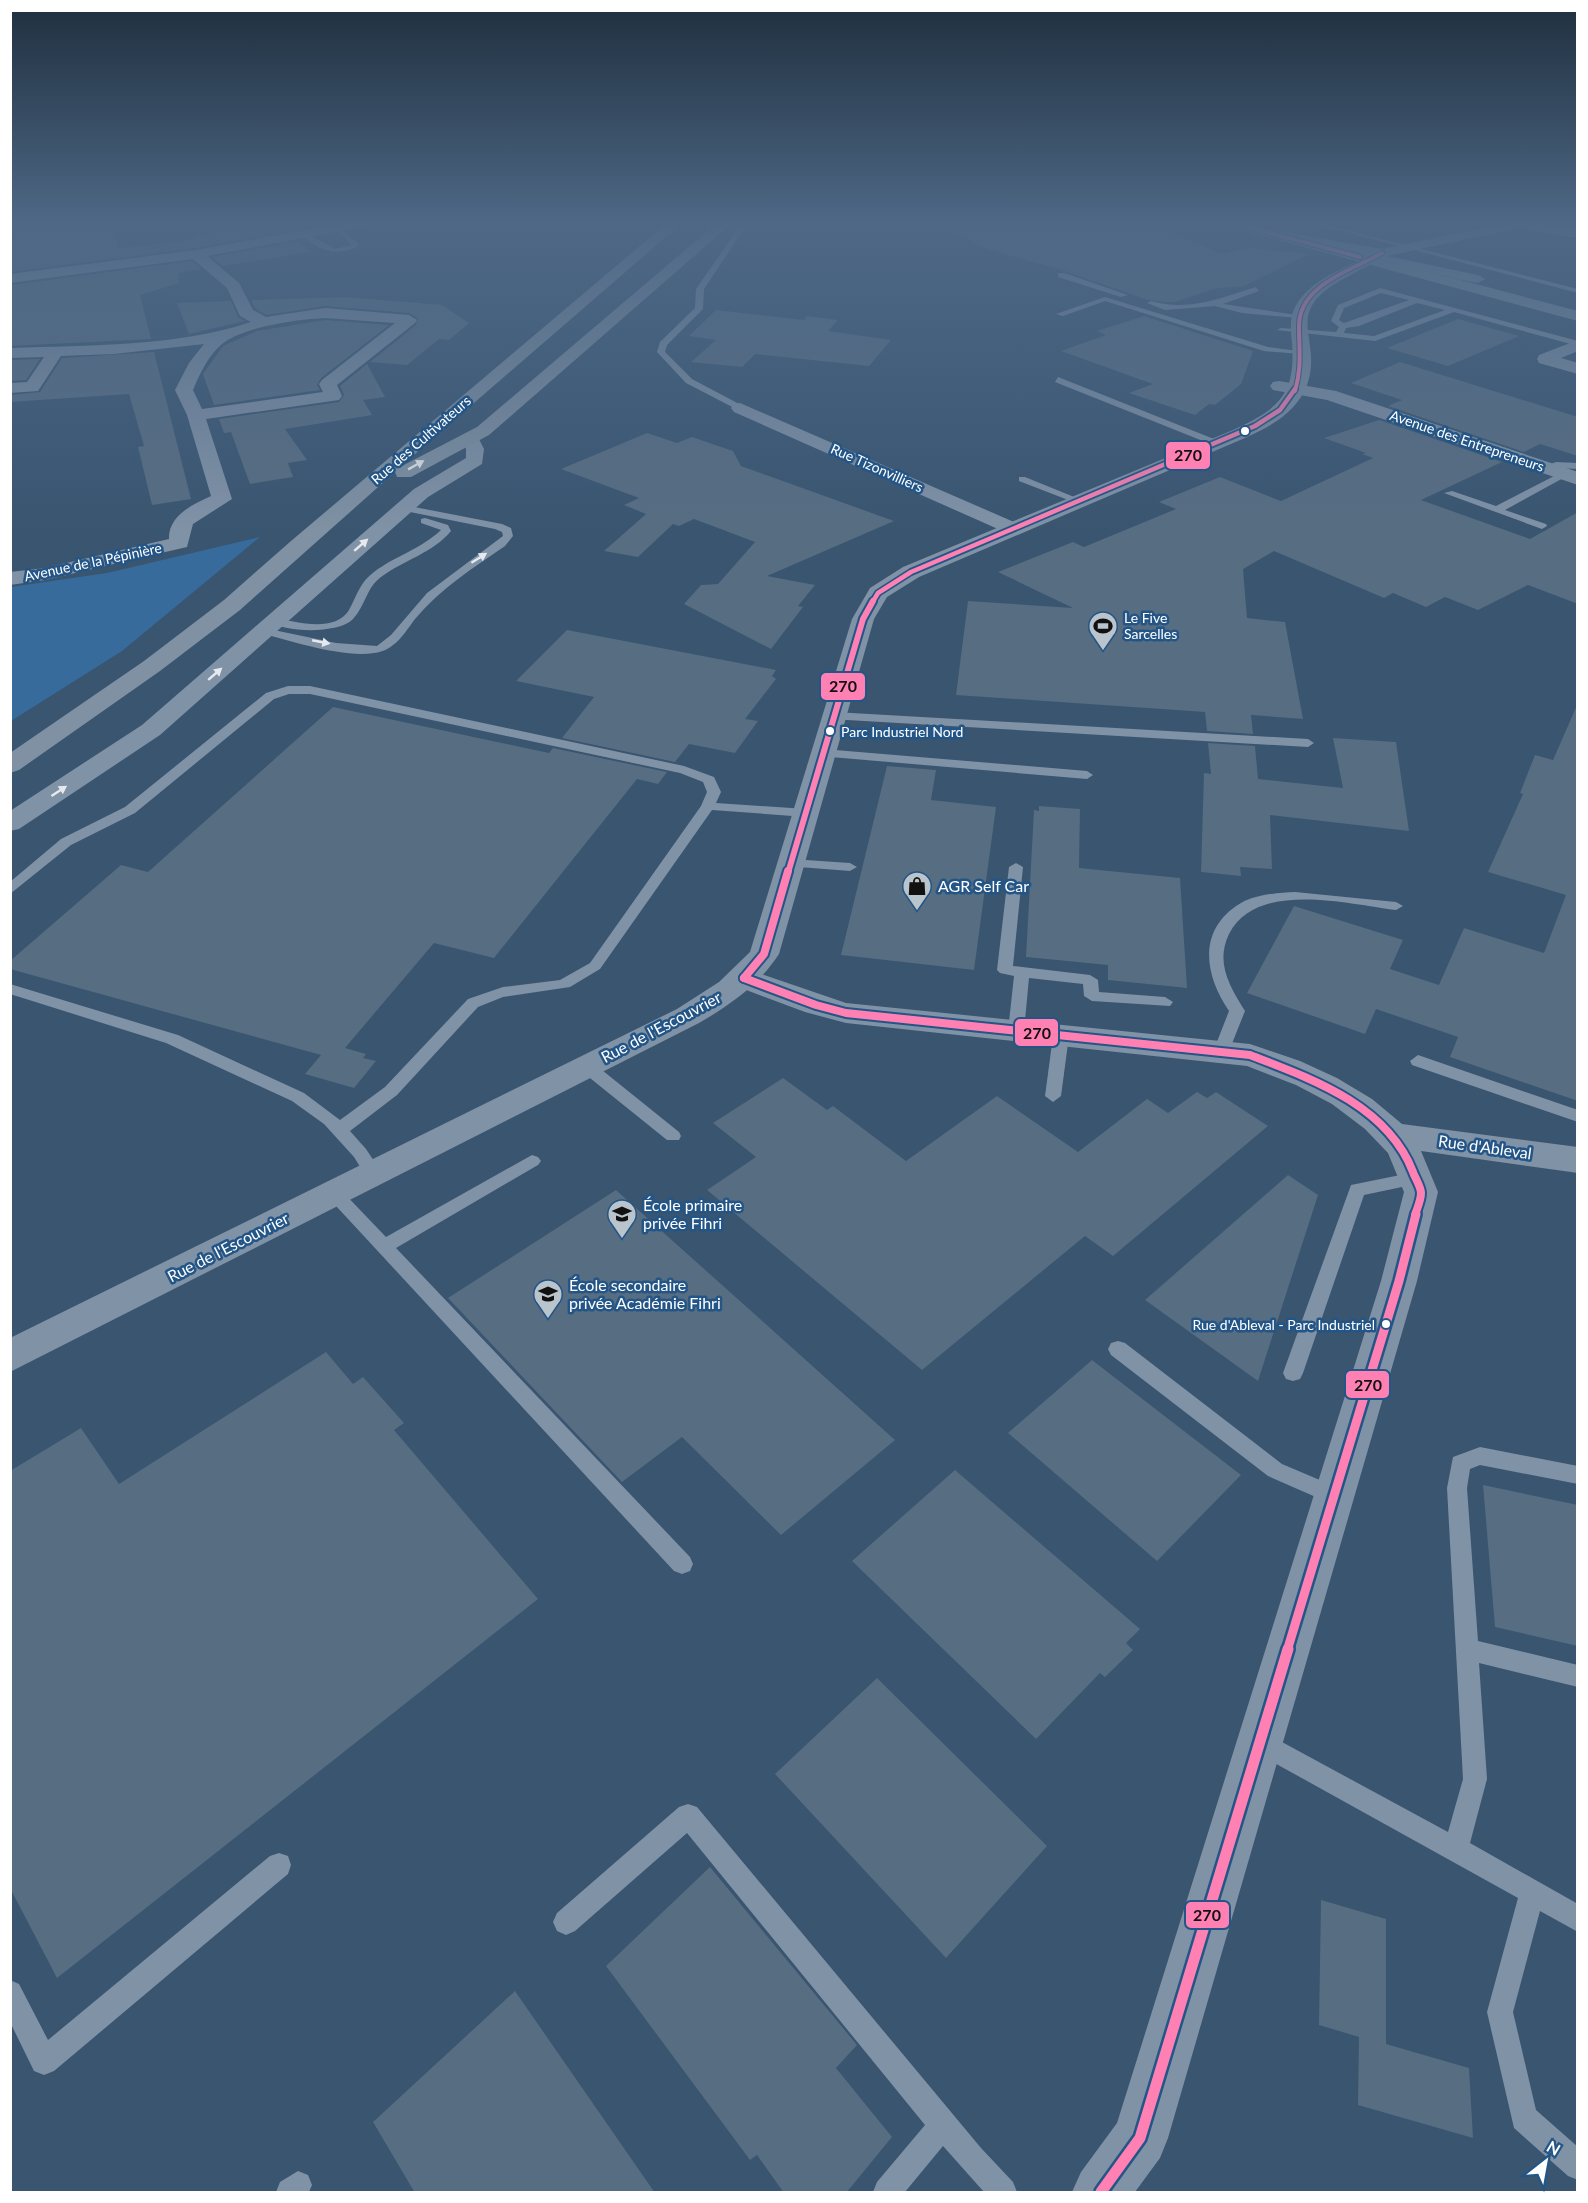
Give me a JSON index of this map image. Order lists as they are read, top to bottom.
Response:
{
  "streets": {
    "main road": ["Rue des Cultivateurs"],
    "street": [
      "Avenue des Entrepreneurs",
      "Rue Tizonvilliers",
      "Avenue de la Pépinière",
      "Rue de l'Escouvrier",
      "Rue d'Ableval"
    ]
  },
  "crossings": [
    ["Avenue des Entrepreneurs", "Rue de l'Escouvrier"],
    ["Rue Tizonvilliers", "Rue de l'Escouvrier"]
  ],
  "places": {
    "sports": ["Le Five Sarcelles"],
    "other": ["Parc Industriel Nord", "Rue d'Ableval - Parc Industriel"],
    "shop": ["AGR Self Car"],
    "school or university": ["École primaire privée Fihri", "École secondaire privée Académie Fihri"]
  },
  "lines": ["transit line 270"],
  "north": "top right"
}
